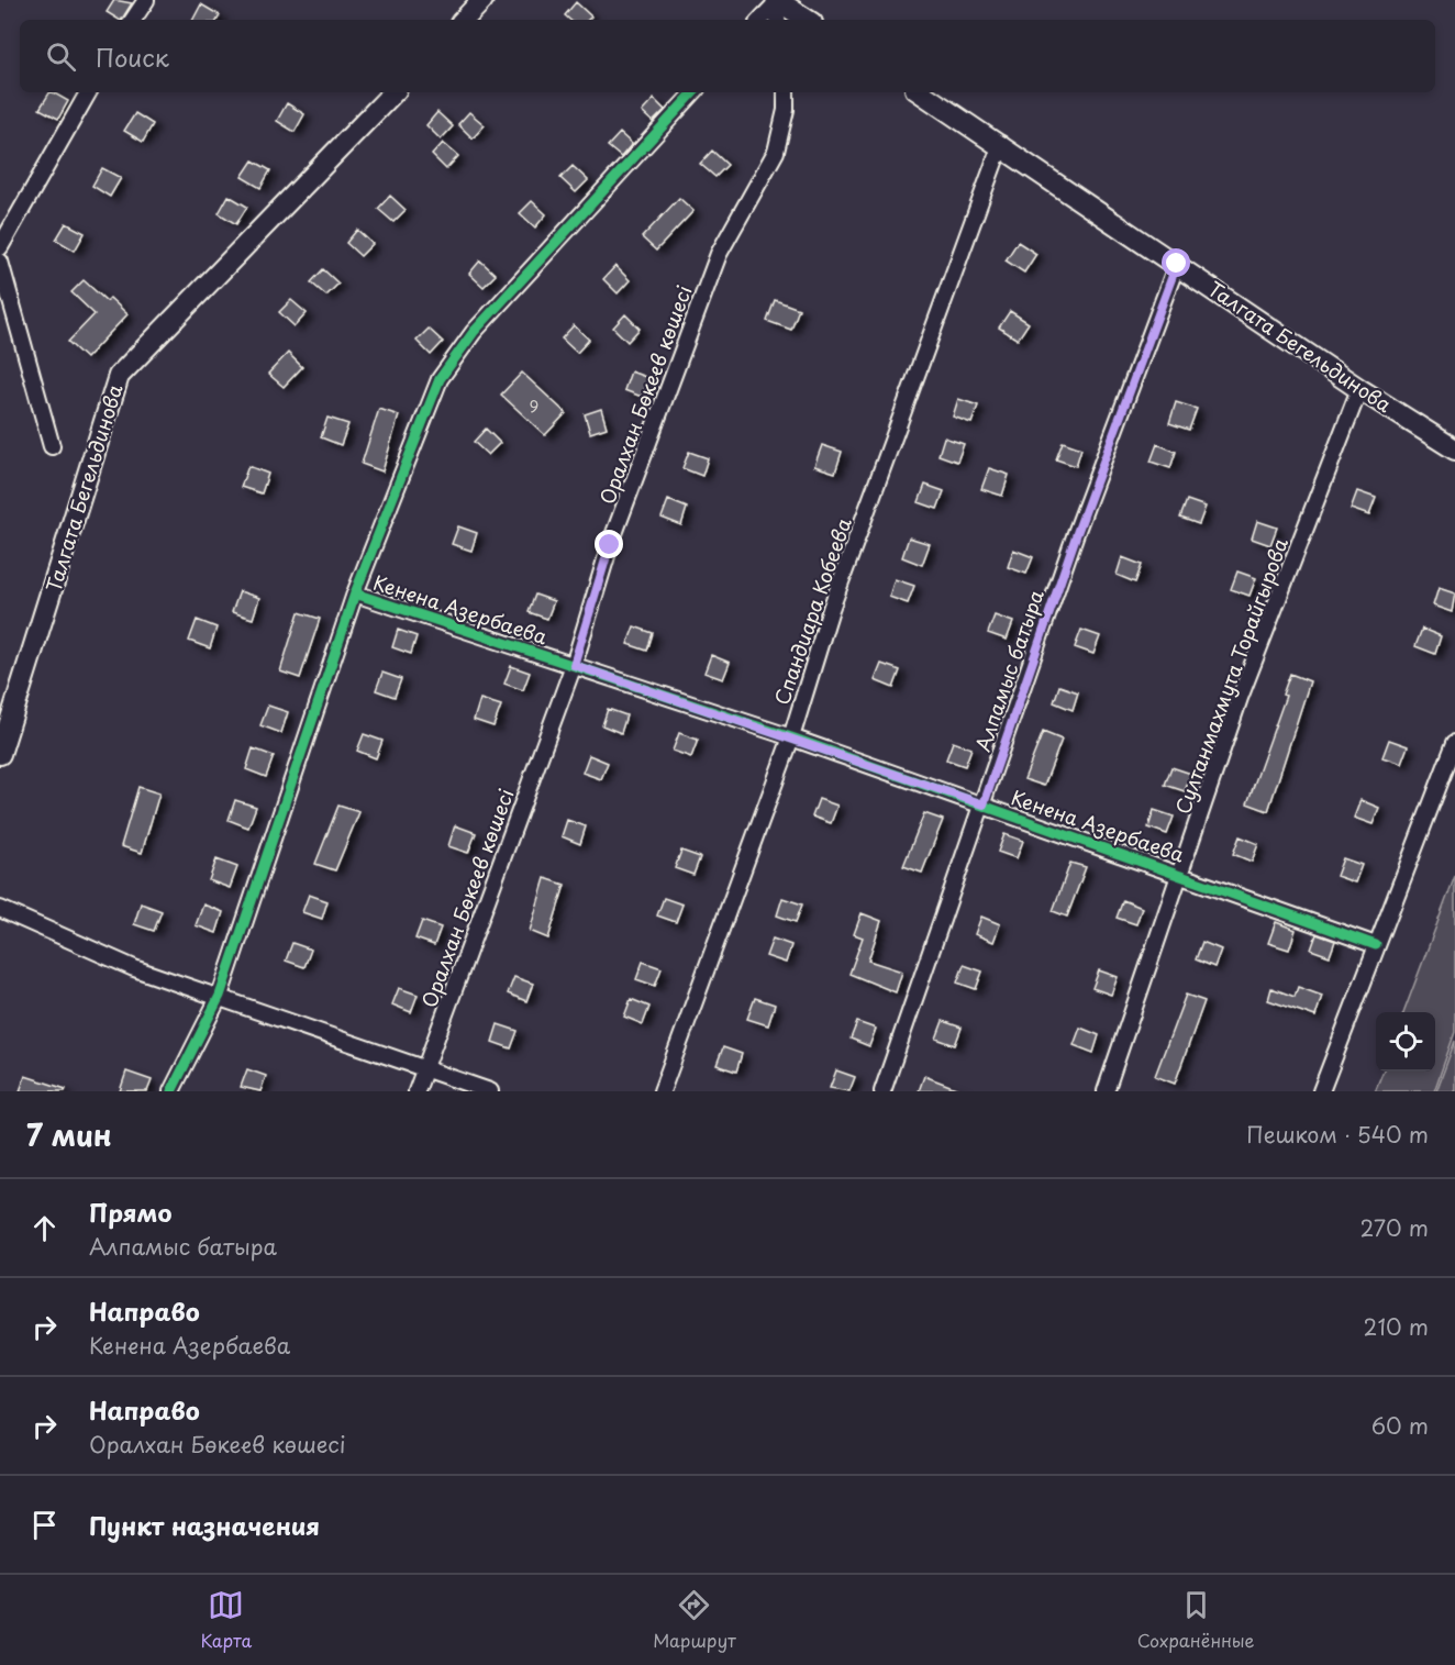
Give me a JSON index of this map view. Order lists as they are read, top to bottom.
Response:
{
  "streets": {
    "street": [
      "Талгата Бегельдинова",
      "Оралхан Бөкеев көшесі",
      "Кенена Азербаева",
      "Спандиара Кобеева",
      "Алпамыс батыра",
      "Султанмахмута Торайгырова"
    ]
  },
  "crossings": [
    ["Талгата Бегельдинова", "Спандиара Кобеева"],
    ["Талгата Бегельдинова", "Алпамыс батыра"],
    ["Талгата Бегельдинова", "Султанмахмута Торайгырова"],
    ["Оралхан Бөкеев көшесі", "Кенена Азербаева"],
    ["Кенена Азербаева", "Спандиара Кобеева"],
    ["Кенена Азербаева", "Алпамыс батыра"],
    ["Кенена Азербаева", "Султанмахмута Торайгырова"]
  ],
  "house_numbers": ["9"],
  "page": {
    "search": "Поиск",
    "heading": ["7 мин", "Пешком · 540 m"],
    "list": [
      ["Прямо", "Алпамыс батыра", "270 m"],
      ["Направо", "Кенена Азербаева", "210 m"],
      ["Направо", "Оралхан Бөкеев көшесі", "60 m"],
      "Пункт назначения"
    ],
    "nav": ["Карта", "Маршрут", "Сохранённые"]
  }
}
